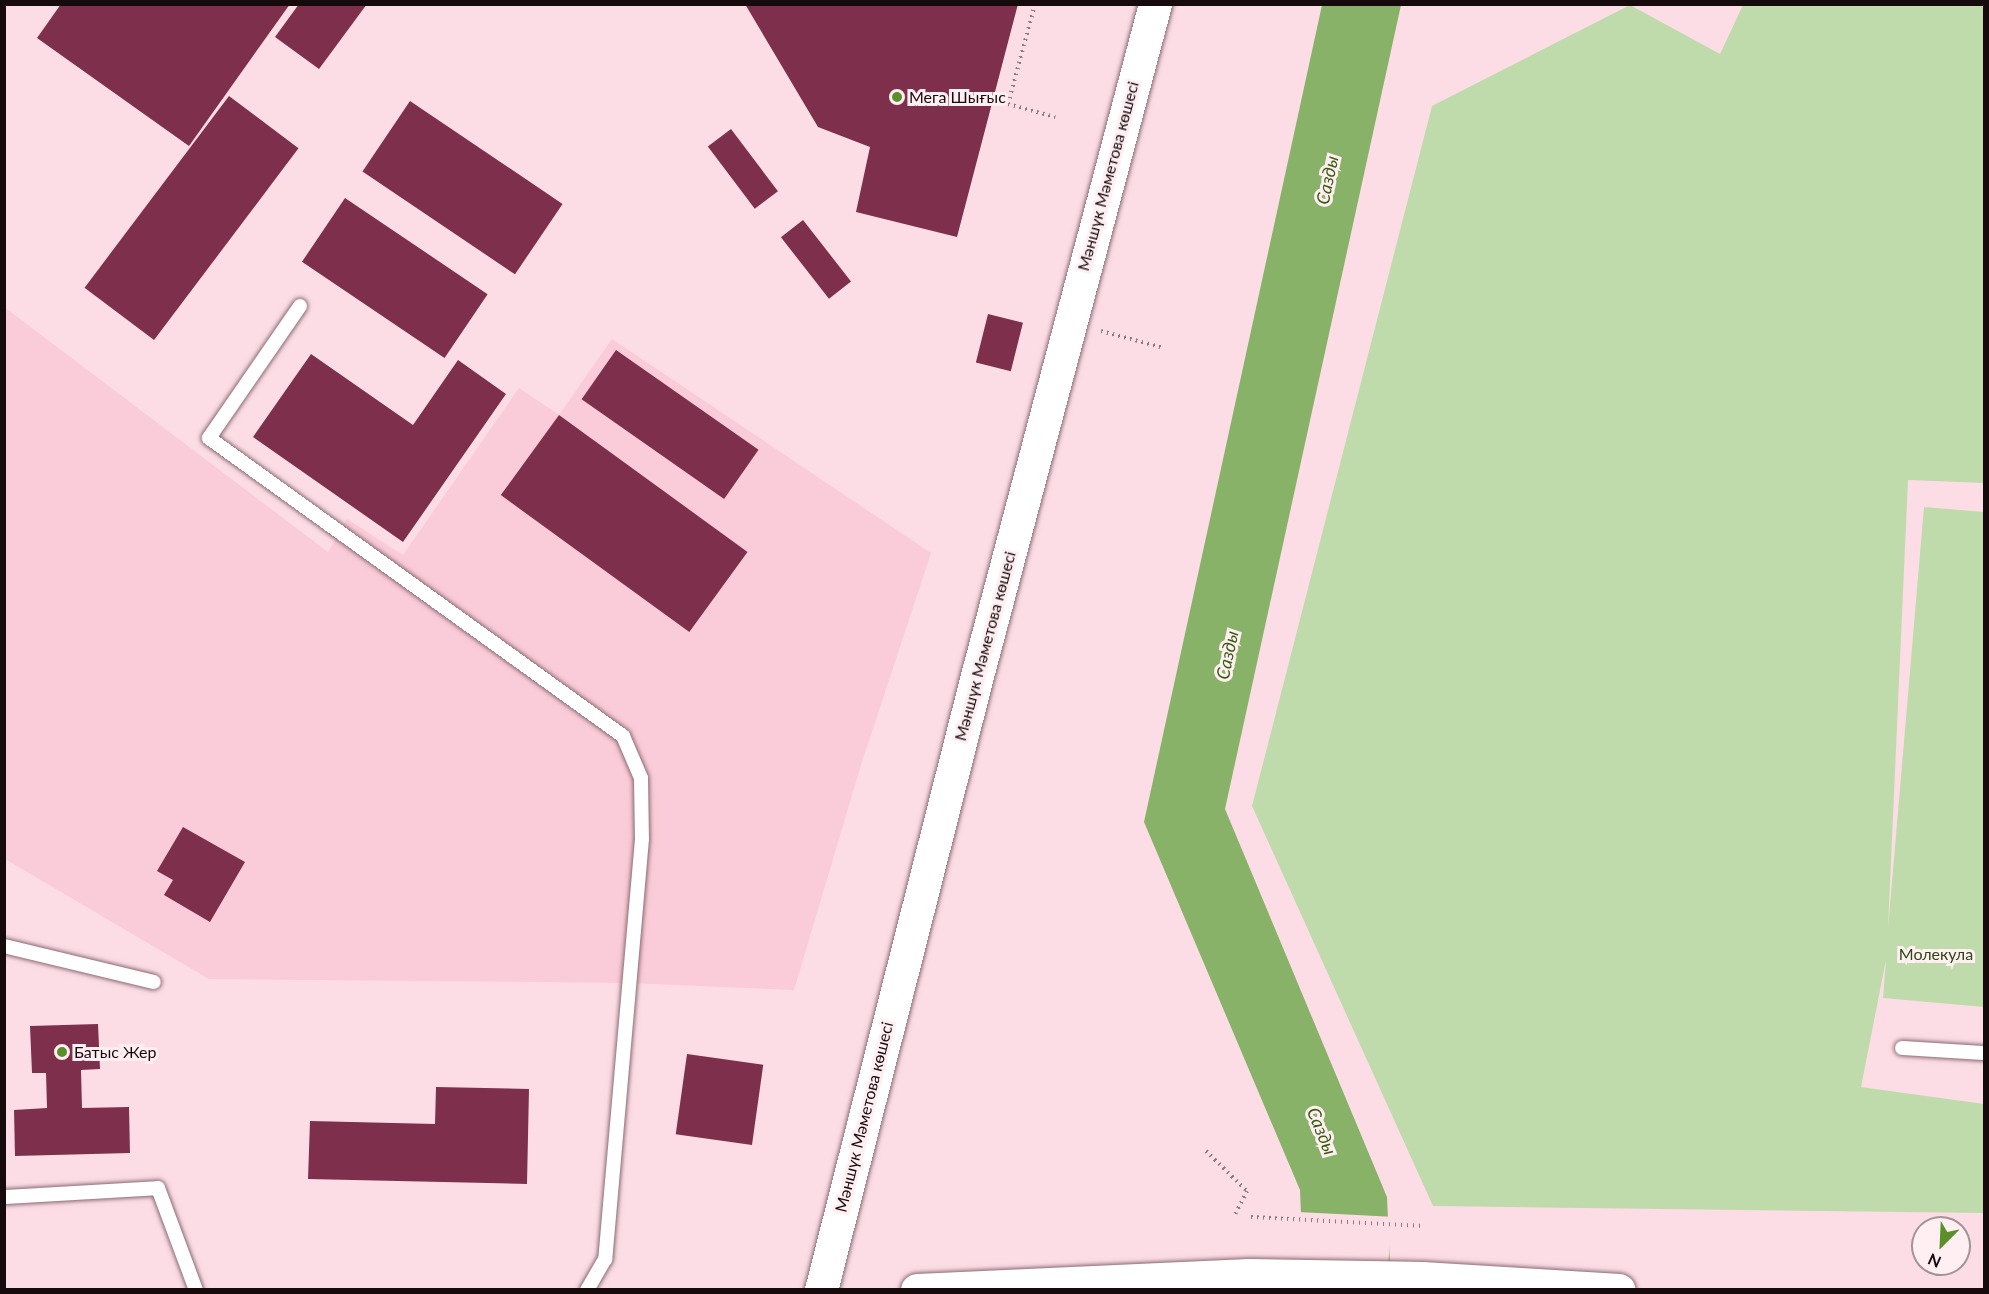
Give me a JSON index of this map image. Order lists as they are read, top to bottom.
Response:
{
  "streets": {
    "main road": ["Мәншүк Мәметова көшесі"]
  },
  "water": ["Сазды"],
  "parks": ["Молекула"],
  "places": ["Мега Шығыс", "Батыс Жер"],
  "north": "bottom left"
}
